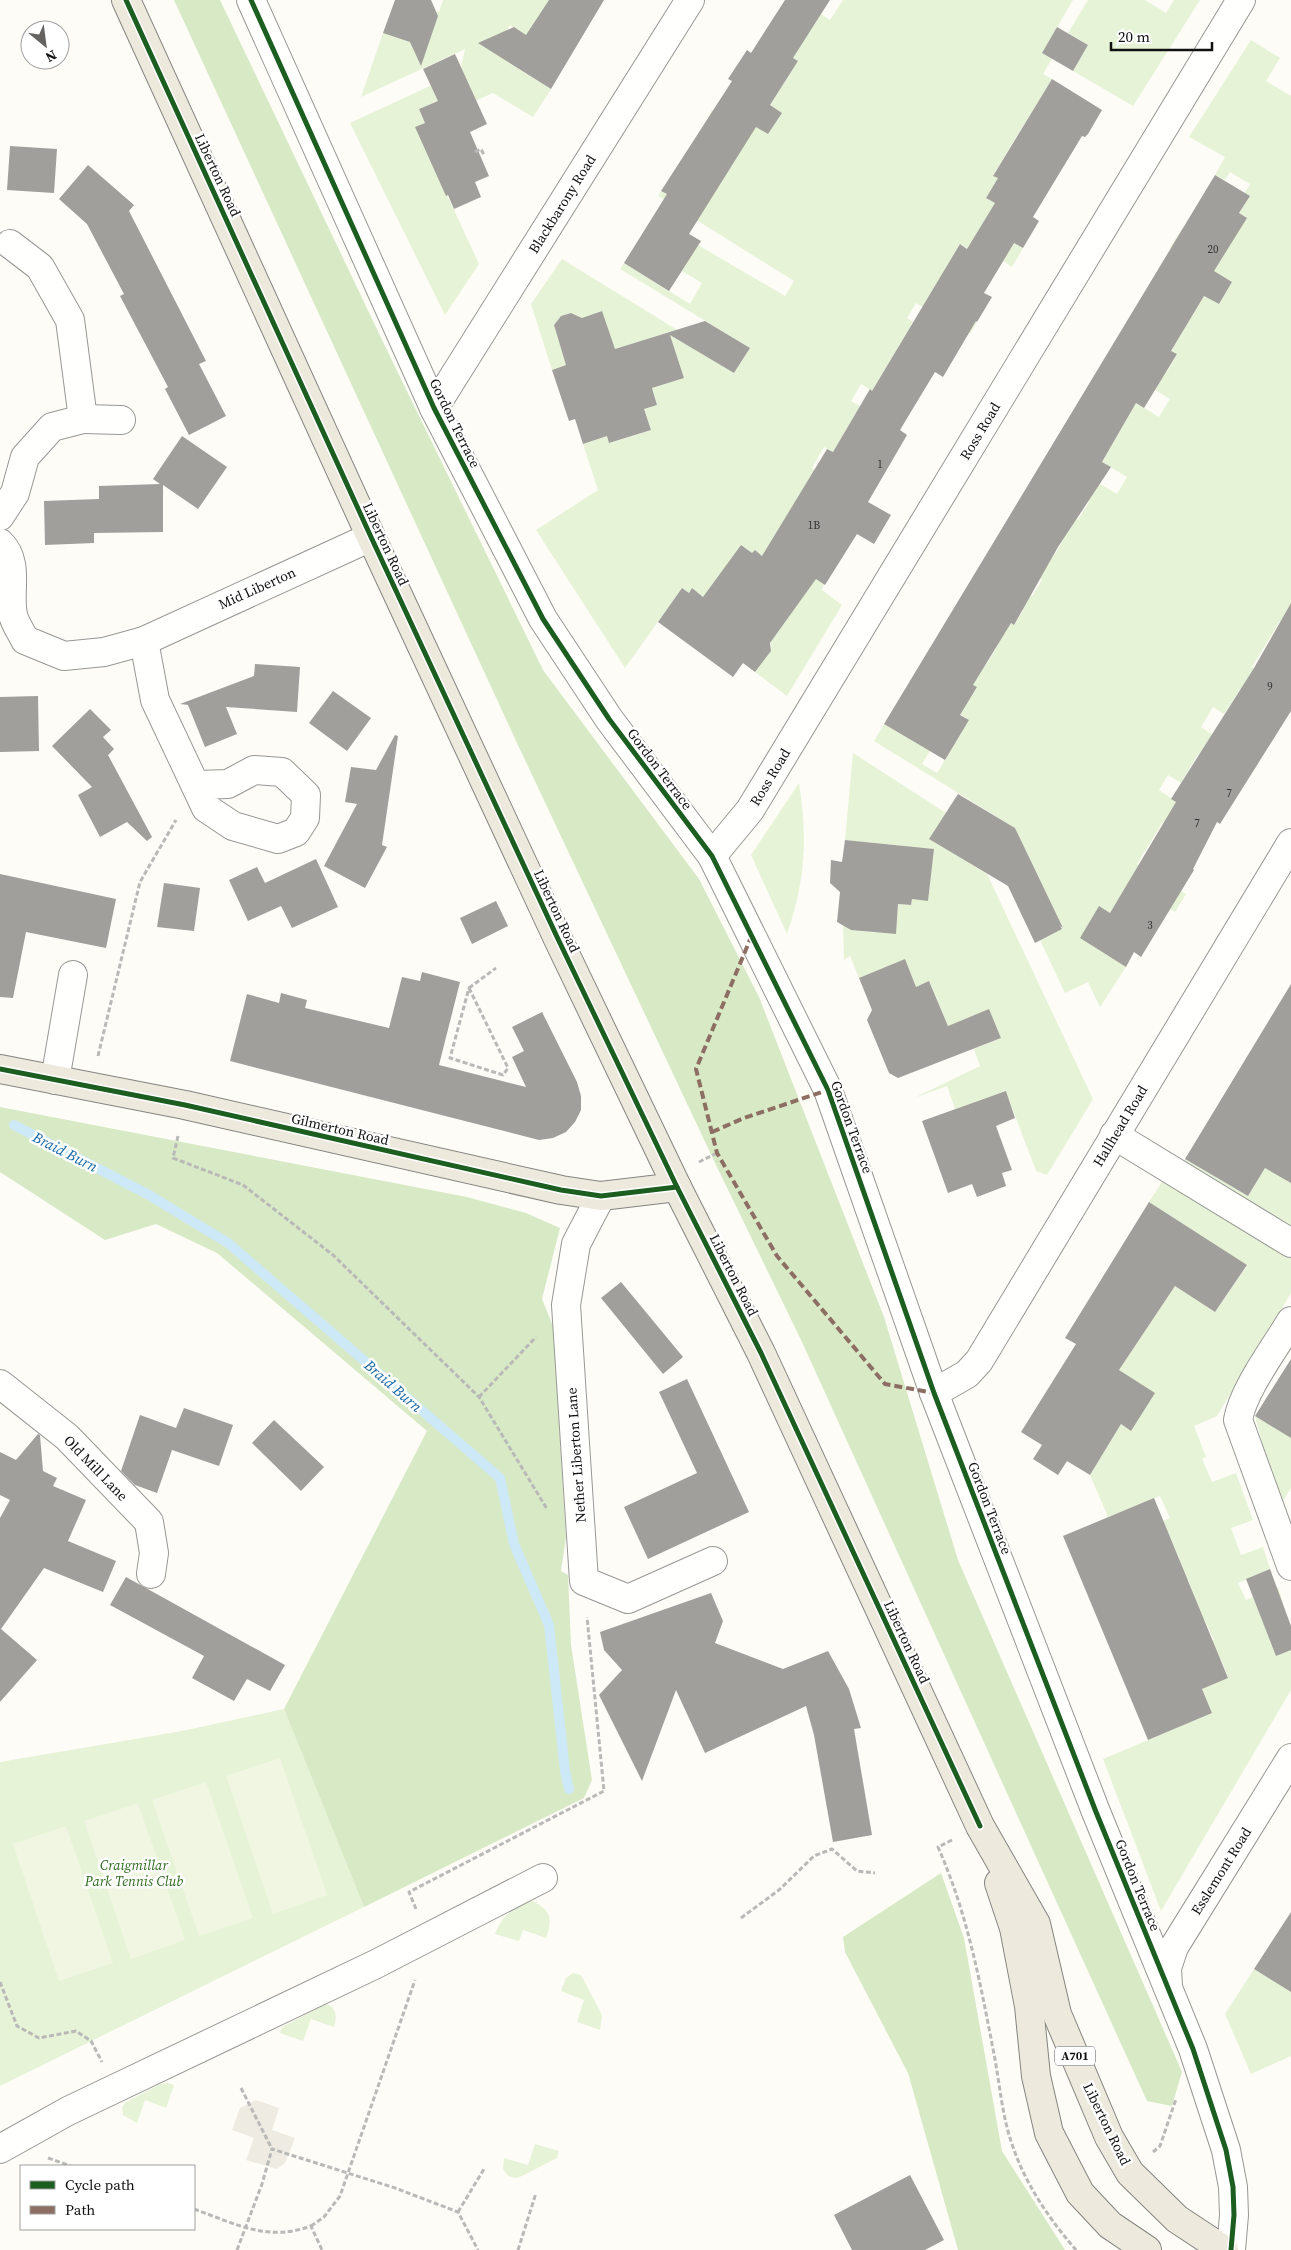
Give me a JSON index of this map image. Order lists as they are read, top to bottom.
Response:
{
  "streets": {
    "main road": ["Liberton Road", "Gilmerton Road", "A701"],
    "street": [
      "Blackbarony Road",
      "Gordon Terrace",
      "Ross Road",
      "Mid Liberton",
      "Hallhead Road",
      "Nether Liberton Lane",
      "Old Mill Lane",
      "Esslemont Road"
    ]
  },
  "crossings": [
    ["Liberton Road", "Mid Liberton"],
    ["Liberton Road", "Gilmerton Road"],
    ["Blackbarony Road", "Gordon Terrace"],
    ["Gordon Terrace", "Ross Road"],
    ["Gordon Terrace", "Hallhead Road"],
    ["Gordon Terrace", "Esslemont Road"],
    ["Gilmerton Road", "Nether Liberton Lane"]
  ],
  "water": ["Braid Burn"],
  "parks": ["Craigmillar Park Tennis Club"],
  "house_numbers": [
    "20",
    "1",
    "1B",
    "9",
    "7",
    "7",
    "3"
  ],
  "legend": ["Cycle path", "Path"],
  "scale_bar": "20 m",
  "north": "bottom right"
}
